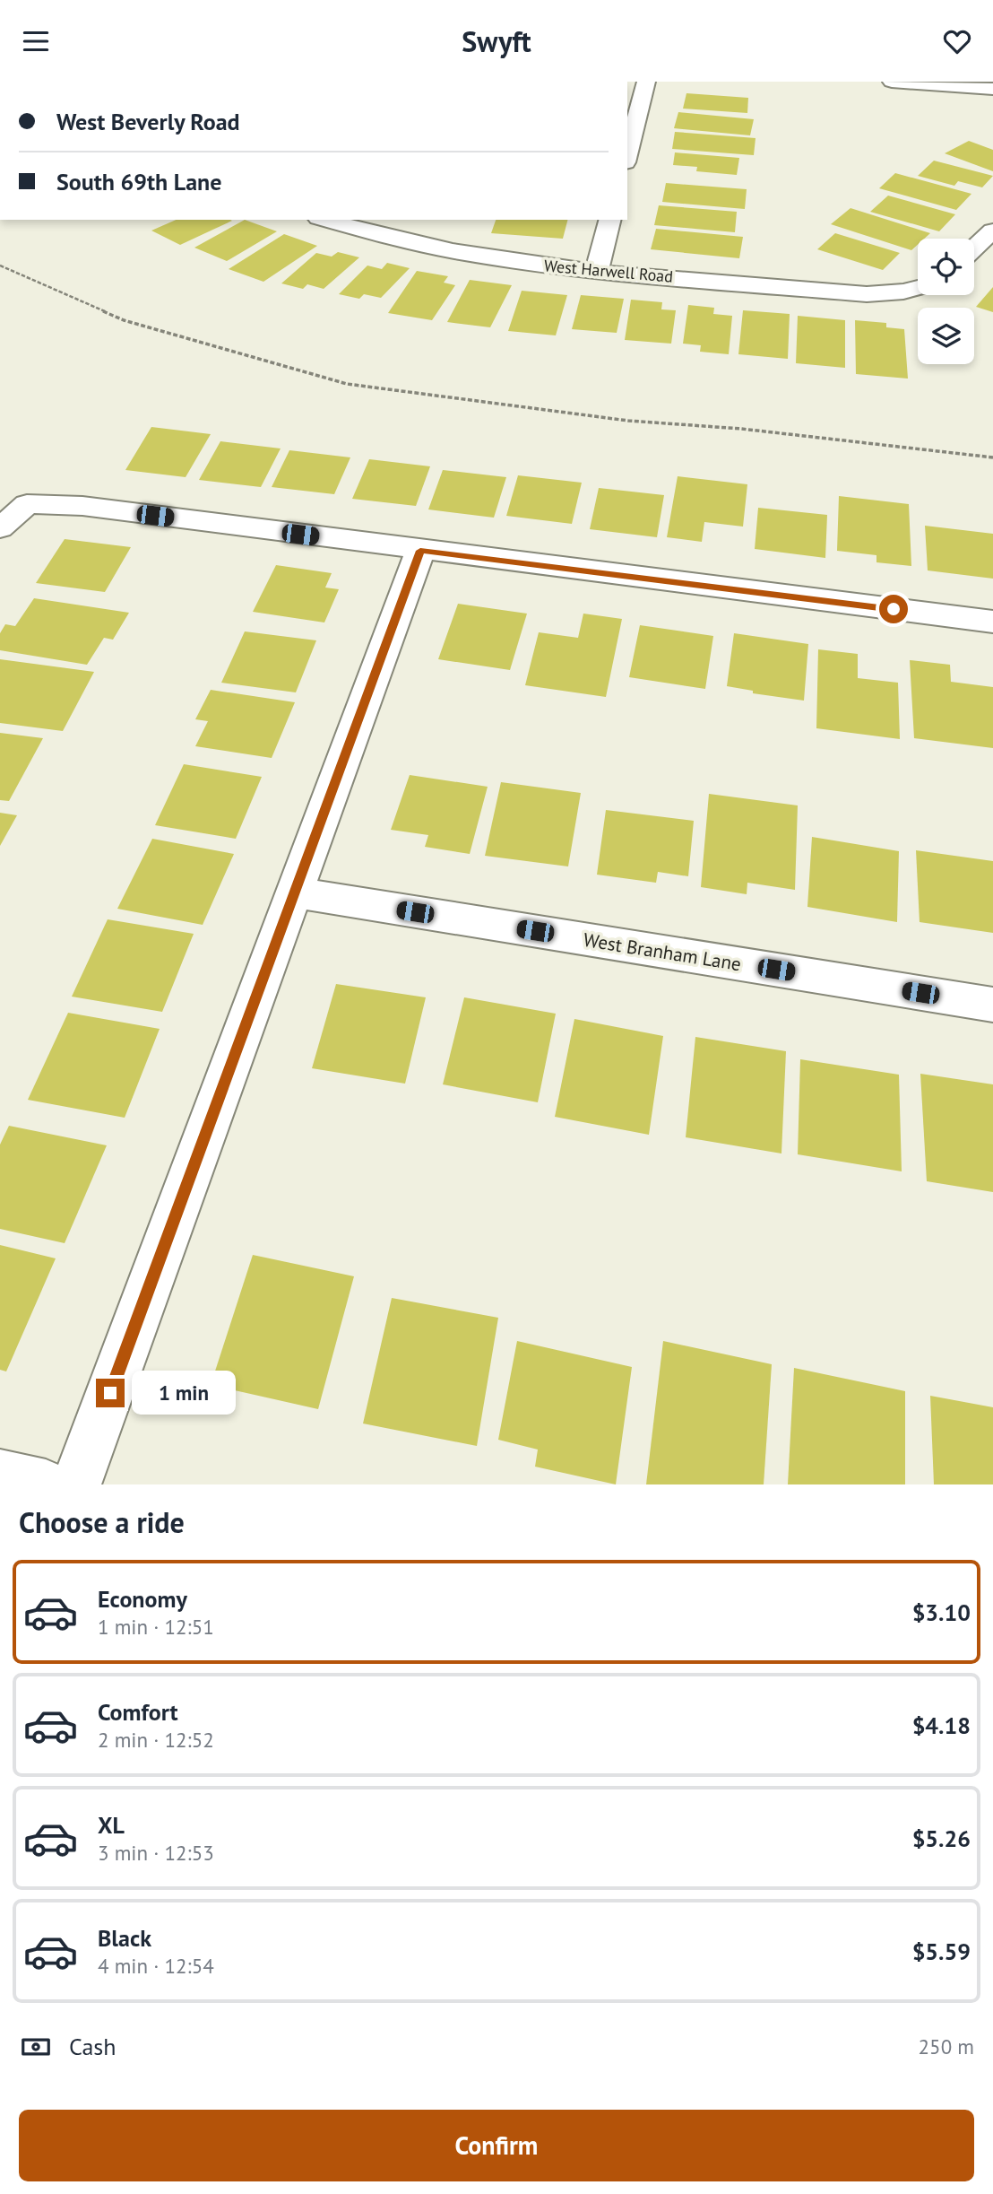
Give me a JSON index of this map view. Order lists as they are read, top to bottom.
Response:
{
  "streets": {
    "street": ["West Harwell Road", "West Branham Lane"]
  },
  "page": {
    "header": "Swyft",
    "banner": ["West Beverly Road", "South 69th Lane"],
    "bubble": "1 min",
    "heading": "Choose a ride",
    "list": [
      {
        "name": "Economy",
        "note": "1 min · 12:51",
        "value": "$3.10"
      },
      {
        "name": "Comfort",
        "note": "2 min · 12:52",
        "value": "$4.18"
      },
      {
        "name": "XL",
        "note": "3 min · 12:53",
        "value": "$5.26"
      },
      {
        "name": "Black",
        "note": "4 min · 12:54",
        "value": "$5.59"
      }
    ],
    "pay": ["Cash", "250 m"],
    "buttons": "Confirm"
  }
}
